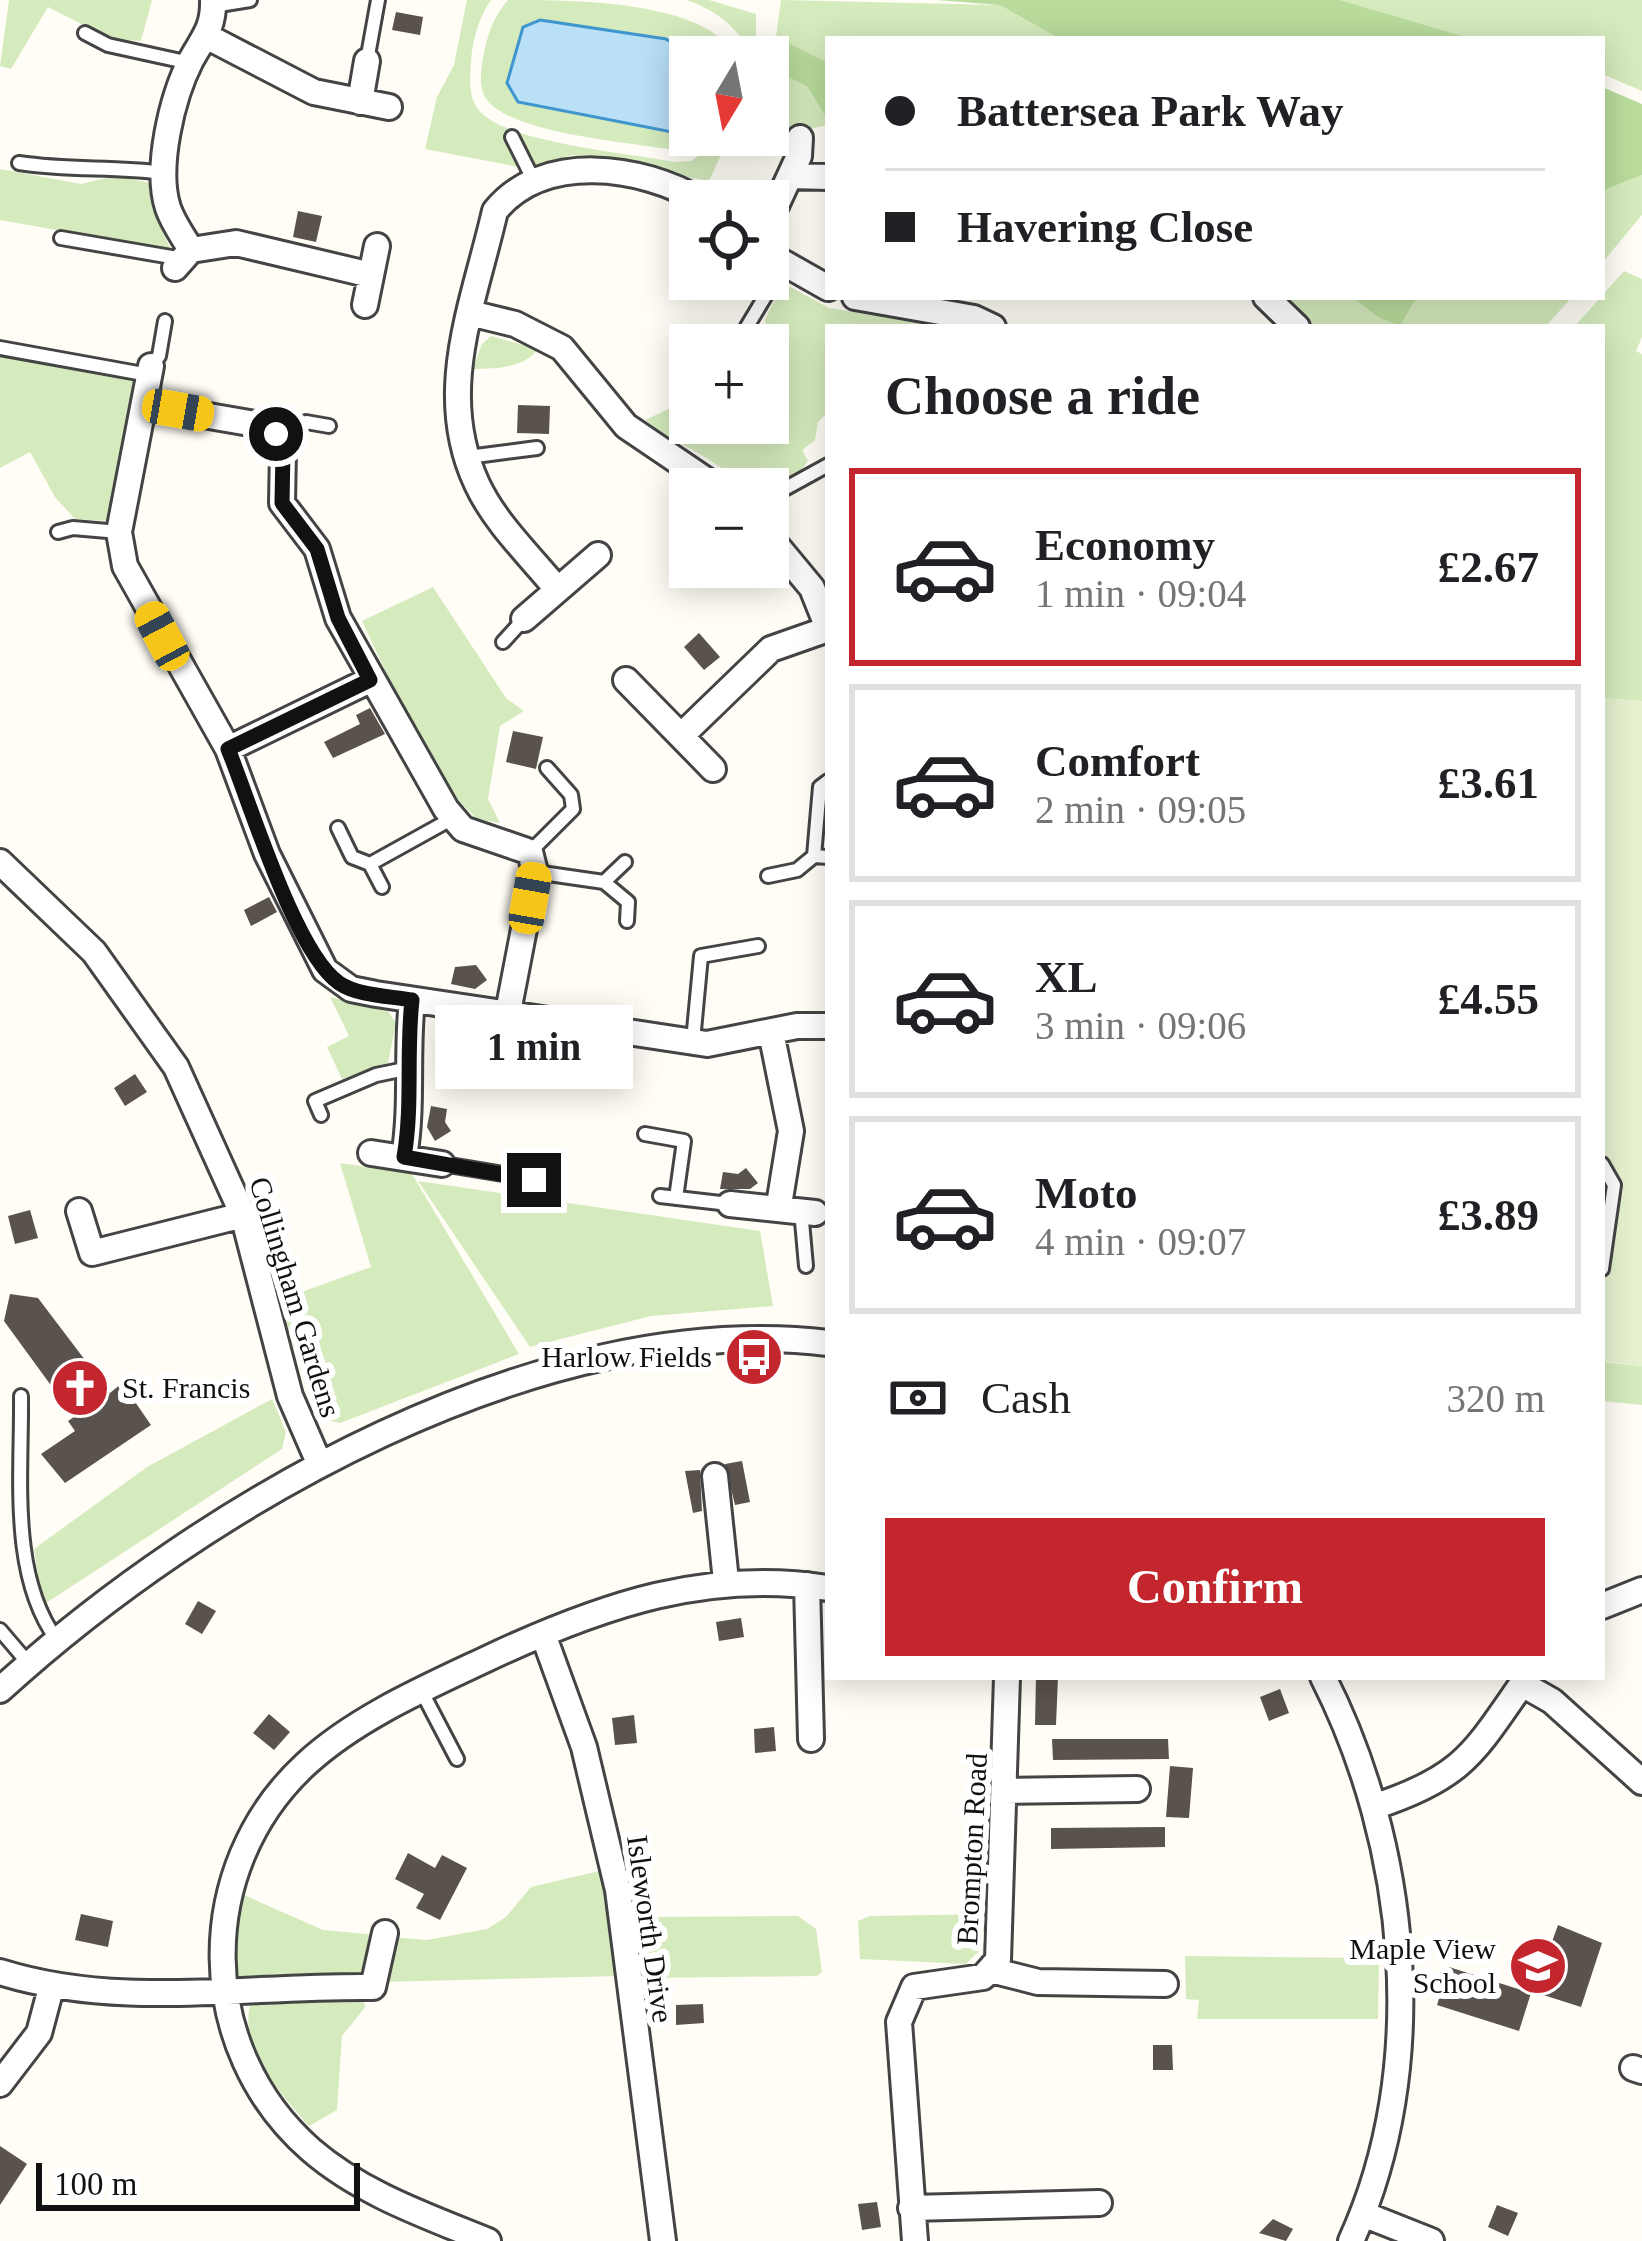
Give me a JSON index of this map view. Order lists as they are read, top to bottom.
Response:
{
  "streets": {
    "street": ["Collingham Gardens", "Brompton Road", "Isleworth Drive"]
  },
  "places": {
    "bus stop": ["Harlow Fields"],
    "church": ["St. Francis"],
    "school or university": ["Maple View School"]
  },
  "scale_bar": "100 m",
  "north": "bottom",
  "page": {
    "map_buttons": ["+", "−"],
    "banner": ["Battersea Park Way", "Havering Close"],
    "heading": "Choose a ride",
    "list": [
      {
        "name": "Economy",
        "note": "1 min · 09:04",
        "value": "£2.67"
      },
      {
        "name": "Comfort",
        "note": "2 min · 09:05",
        "value": "£3.61"
      },
      {
        "name": "XL",
        "note": "3 min · 09:06",
        "value": "£4.55"
      },
      {
        "name": "Moto",
        "note": "4 min · 09:07",
        "value": "£3.89"
      }
    ],
    "bubble": "1 min",
    "pay": ["Cash", "320 m"],
    "buttons": "Confirm",
    "scale": "100 m"
  }
}
